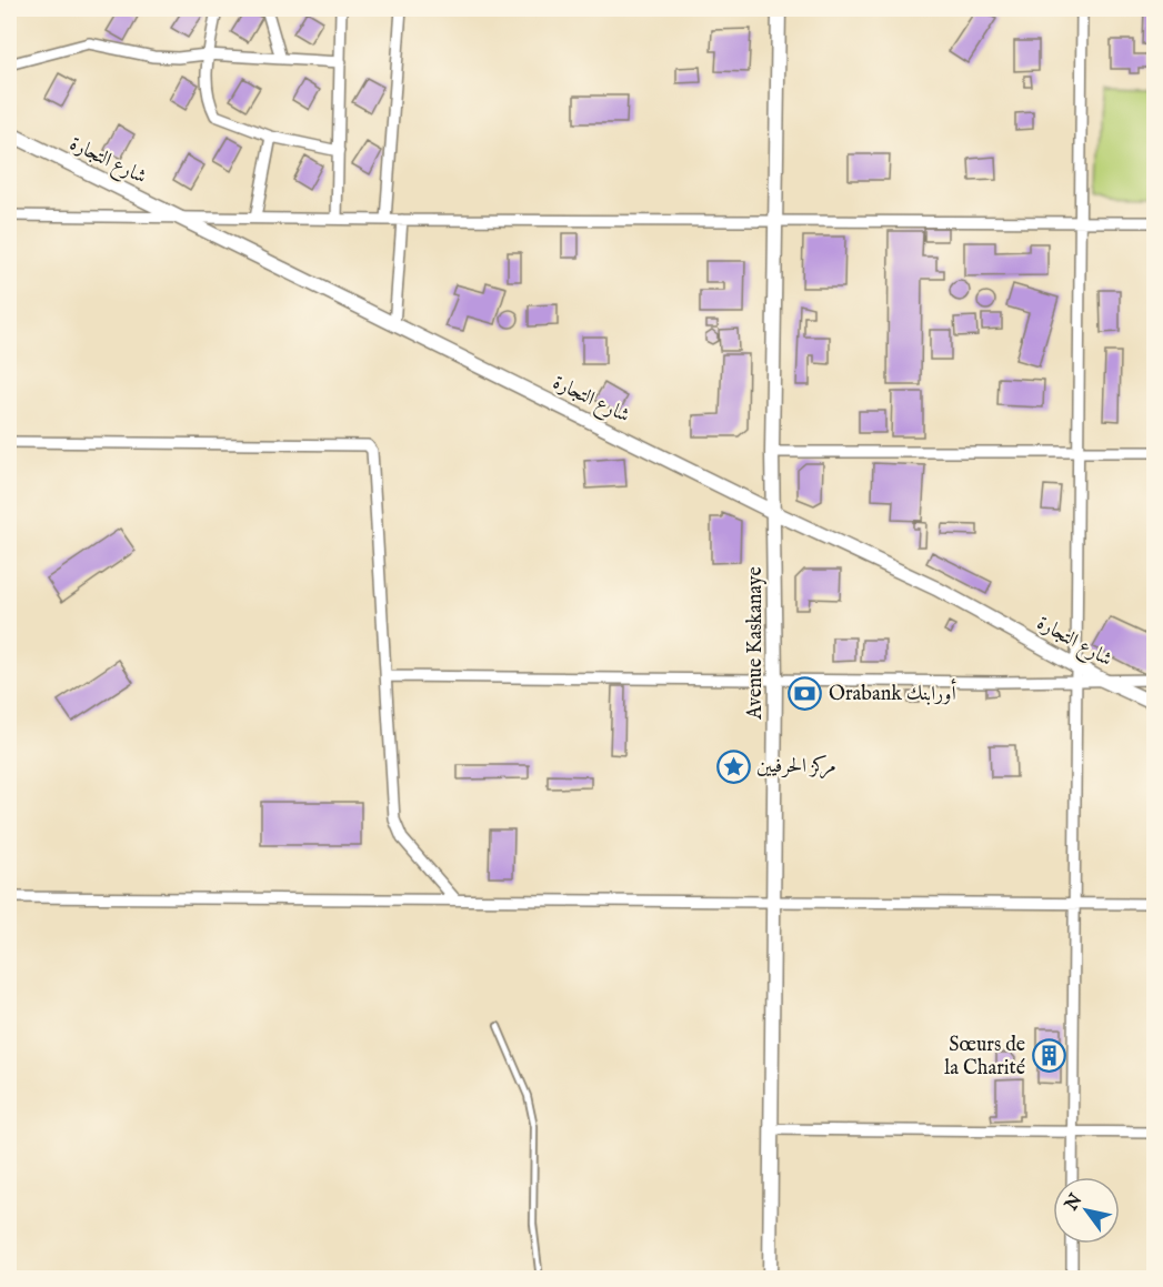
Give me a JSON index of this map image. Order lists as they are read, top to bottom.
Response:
{
  "streets": {
    "street": ["شارع التجارة", "Avenue Kaskanaye"]
  },
  "crossings": [
    ["شارع التجارة", "Avenue Kaskanaye"]
  ],
  "places": {
    "bank": ["Orabank أورابنك"],
    "place": ["مركز الحرفيين"],
    "building": ["Sœurs de la Charité"]
  },
  "north": "top left"
}
